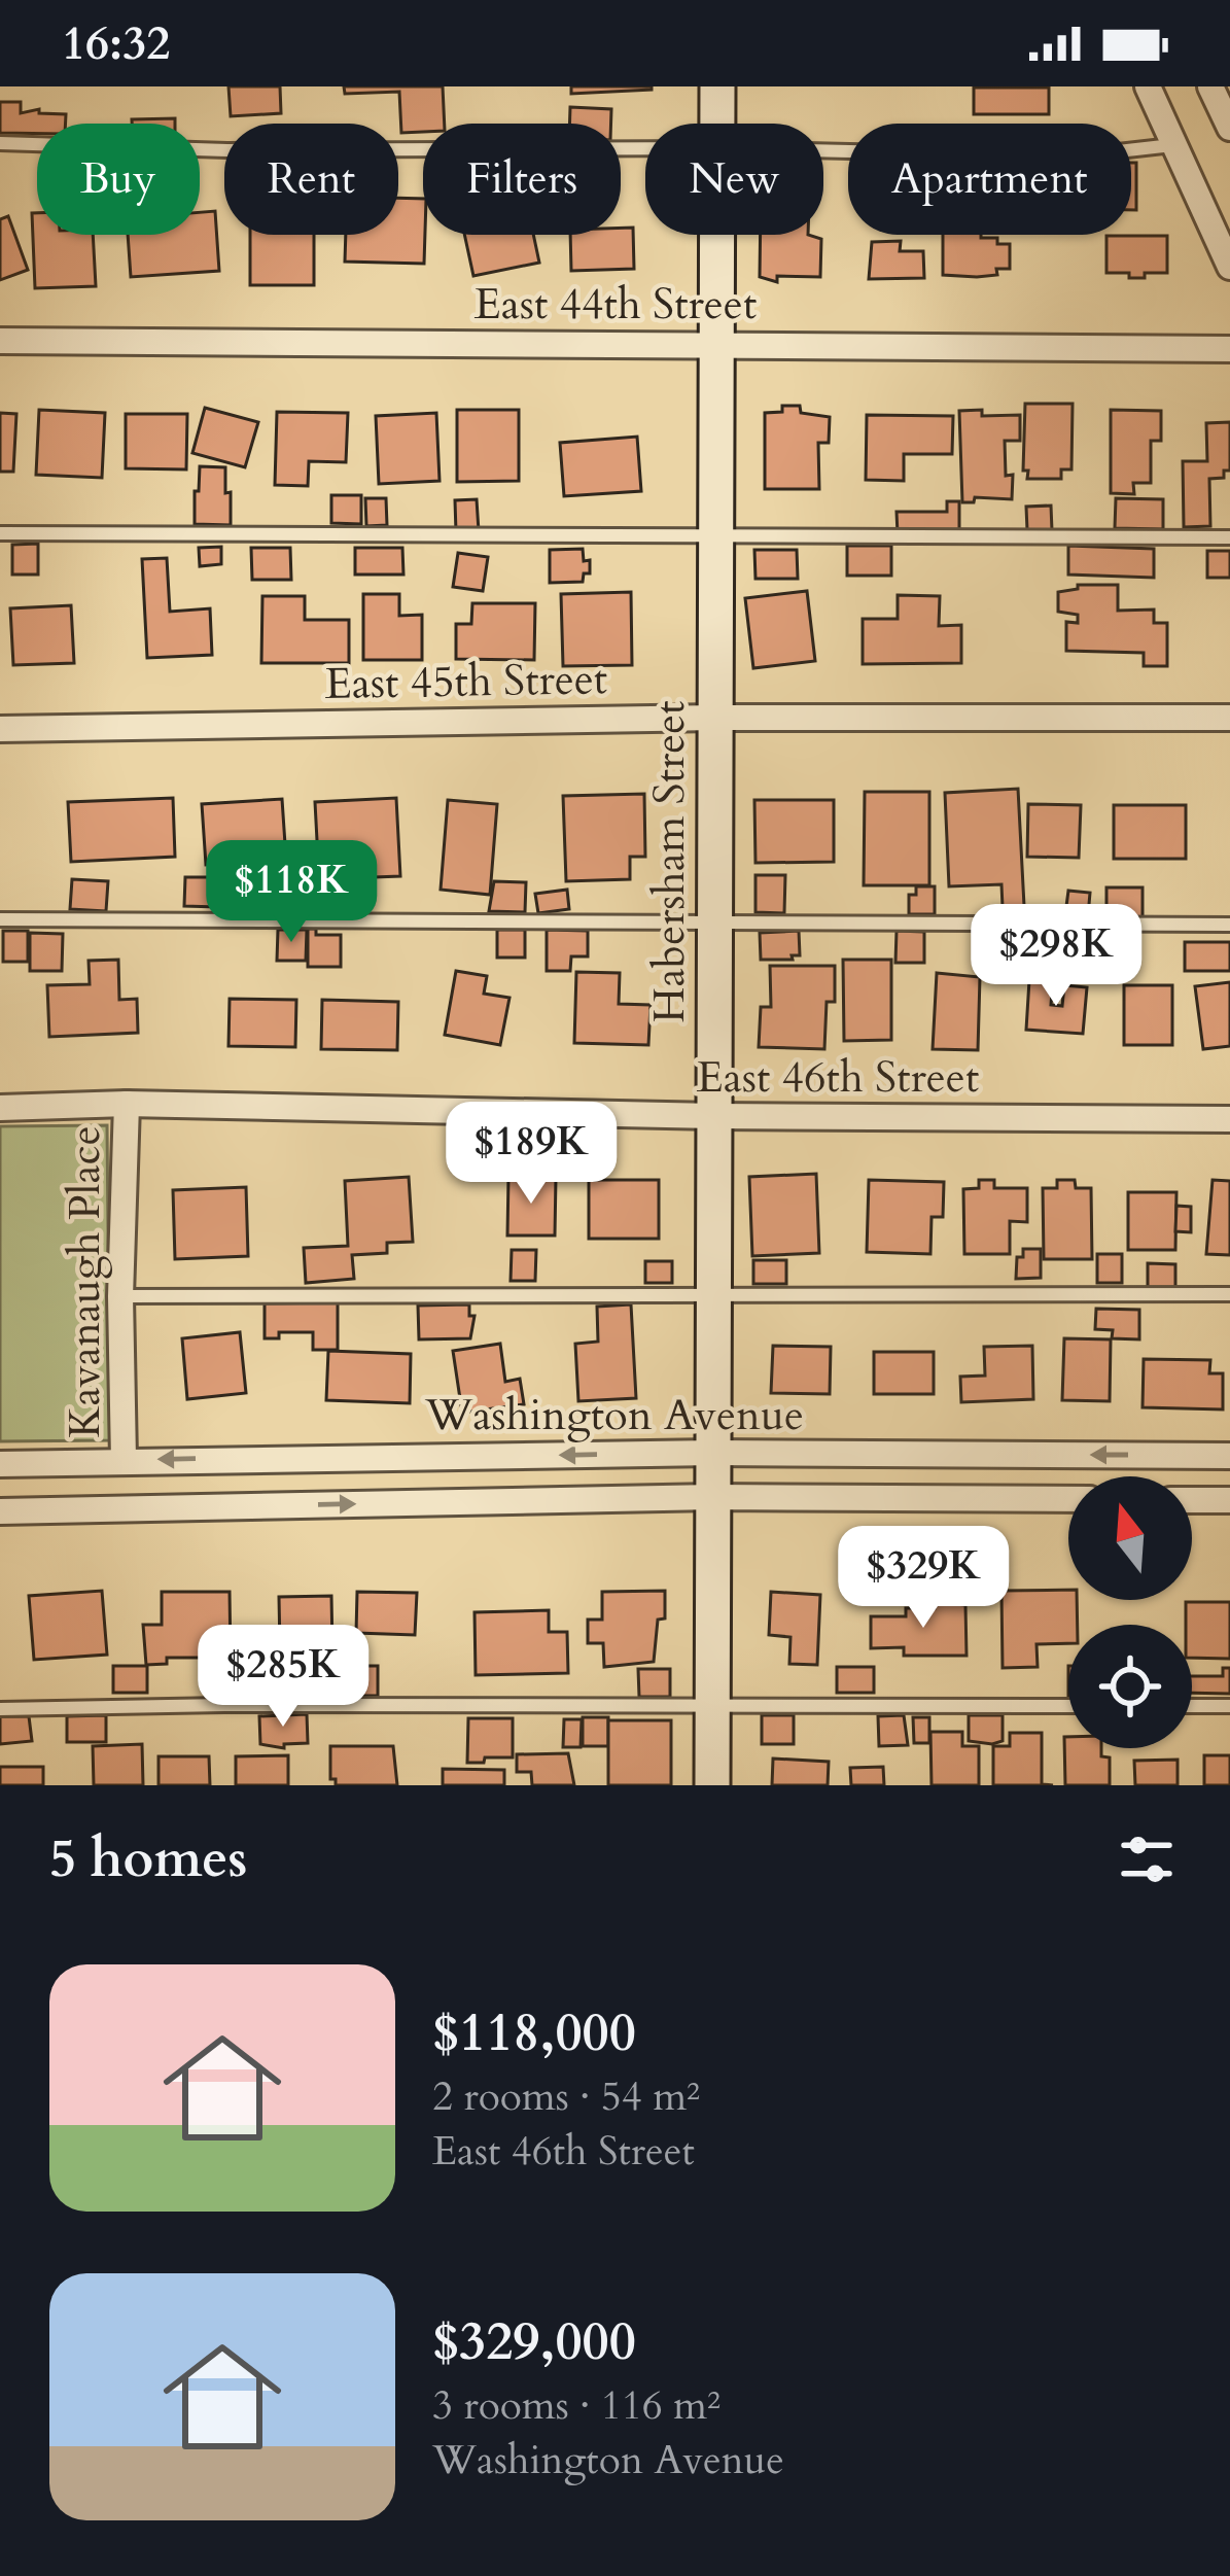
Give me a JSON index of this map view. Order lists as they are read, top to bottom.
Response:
{
  "streets": {
    "street": [
      "East 44th Street",
      "East 45th Street",
      "Habersham Street",
      "East 46th Street",
      "Kavanaugh Place",
      "Washington Avenue"
    ]
  },
  "crossings": [
    ["East 44th Street", "Habersham Street"],
    ["East 45th Street", "Habersham Street"],
    ["Habersham Street", "East 46th Street"],
    ["Habersham Street", "Washington Avenue"],
    ["East 46th Street", "Kavanaugh Place"],
    ["Kavanaugh Place", "Washington Avenue"]
  ],
  "north": "top",
  "page": {
    "status": "16:32",
    "chip": [
      "Buy",
      "Rent",
      "Filters",
      "New",
      "Apartment"
    ],
    "price": [
      "$118K",
      "$298K",
      "$189K",
      "$329K",
      "$285K"
    ],
    "heading": "5 homes",
    "list": [
      {
        "name": "$118,000",
        "note": "2 rooms · 54 m² · East 46th Street"
      },
      {
        "name": "$329,000",
        "note": "3 rooms · 116 m² · Washington Avenue"
      }
    ]
  }
}
